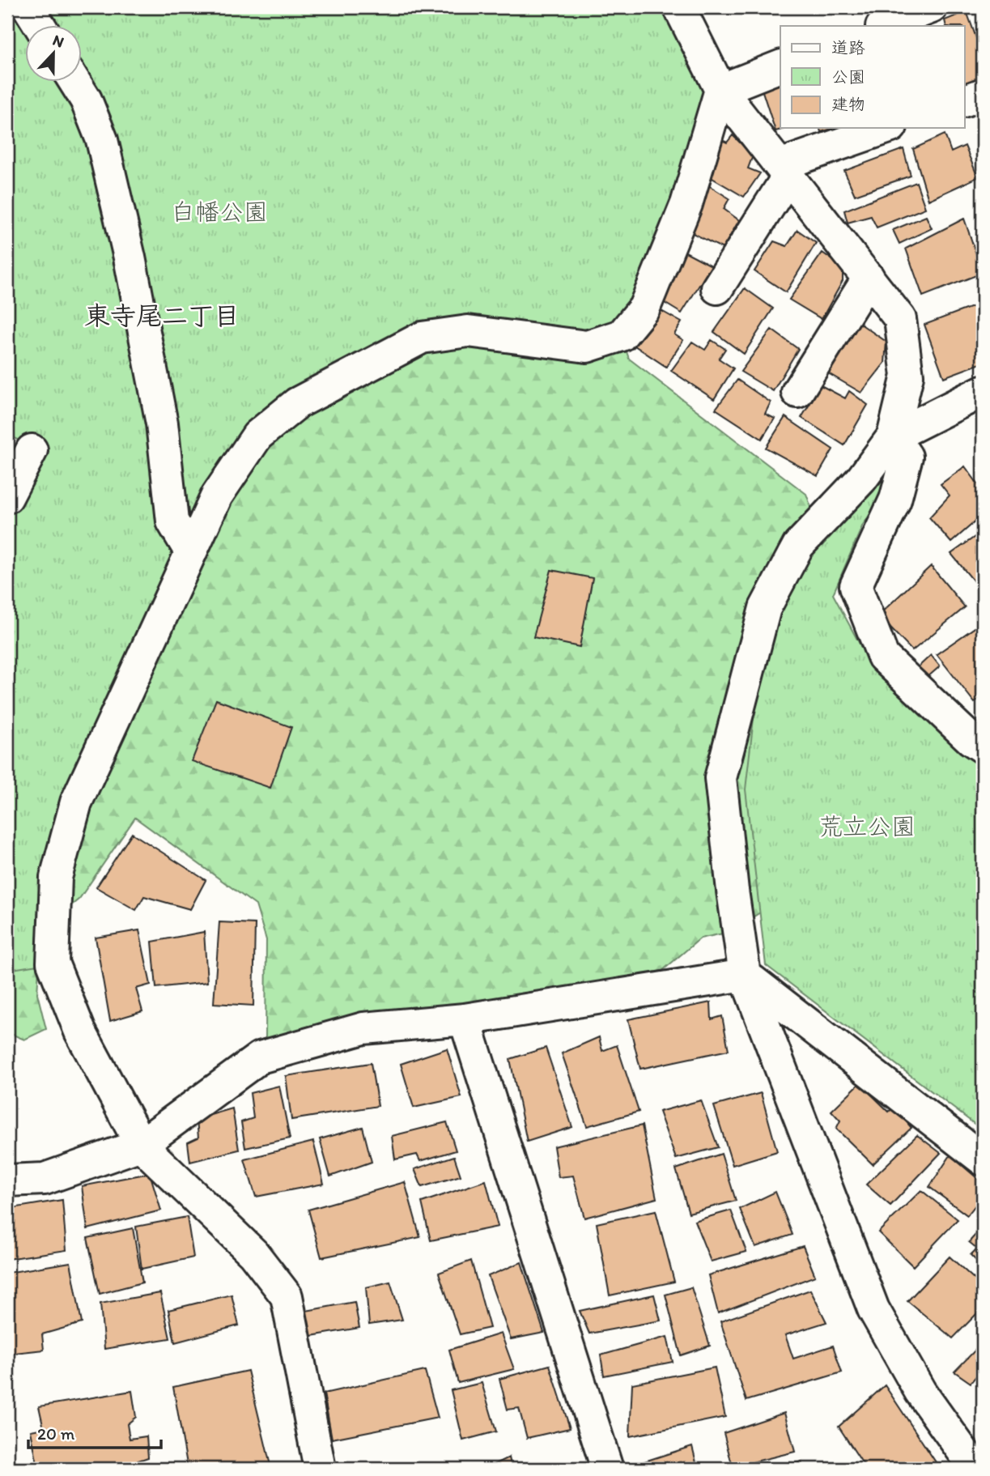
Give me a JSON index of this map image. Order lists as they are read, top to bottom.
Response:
{
  "districts": ["東寺尾二丁目"],
  "parks": ["白幡公園", "荒立公園"],
  "legend": ["道路", "公園", "建物"],
  "scale_bar": "20 m",
  "north": "top"
}
